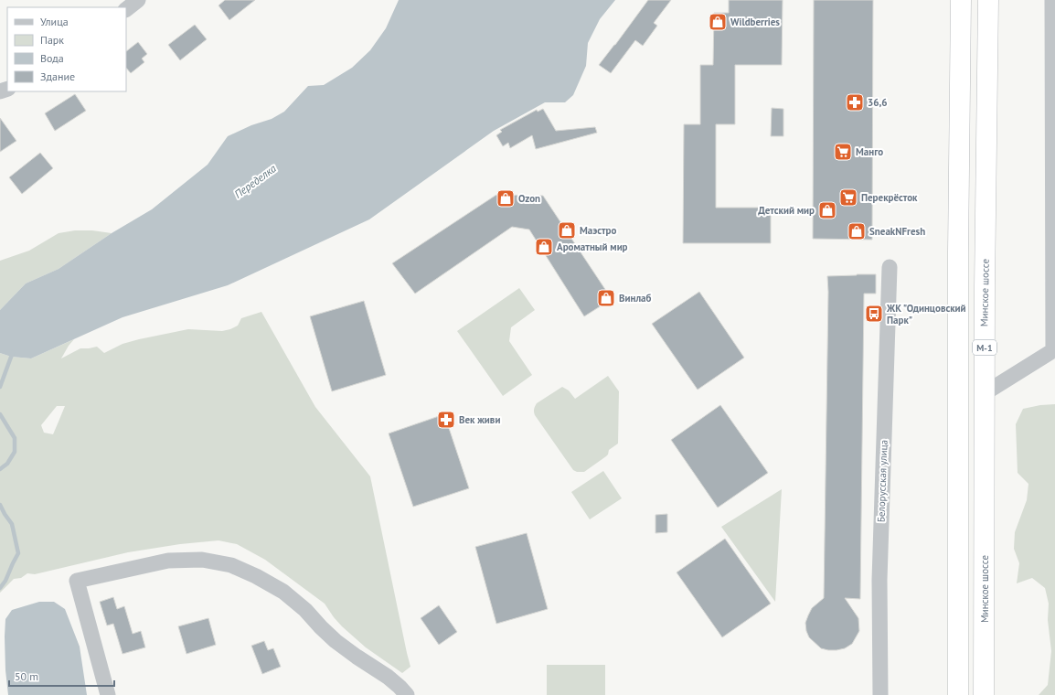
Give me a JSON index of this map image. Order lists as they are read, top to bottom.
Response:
{
  "streets": {
    "highway": ["Минское шоссе", "М-1"],
    "street": ["Белорусская улица"]
  },
  "water": ["Переделка"],
  "places": {
    "shop": [
      "Wildberries",
      "Ozon",
      "Детский мир",
      "Маэстро",
      "SneakNFresh",
      "Ароматный мир",
      "Винлаб"
    ],
    "pharmacy": ["36,6", "Век живи"],
    "supermarket": ["Манго", "Перекрёсток"],
    "bus stop": ["ЖК \"Одинцовский Парк\""]
  },
  "legend": [
    "Улица",
    "Парк",
    "Вода",
    "Здание"
  ],
  "scale_bar": "50 m"
}
